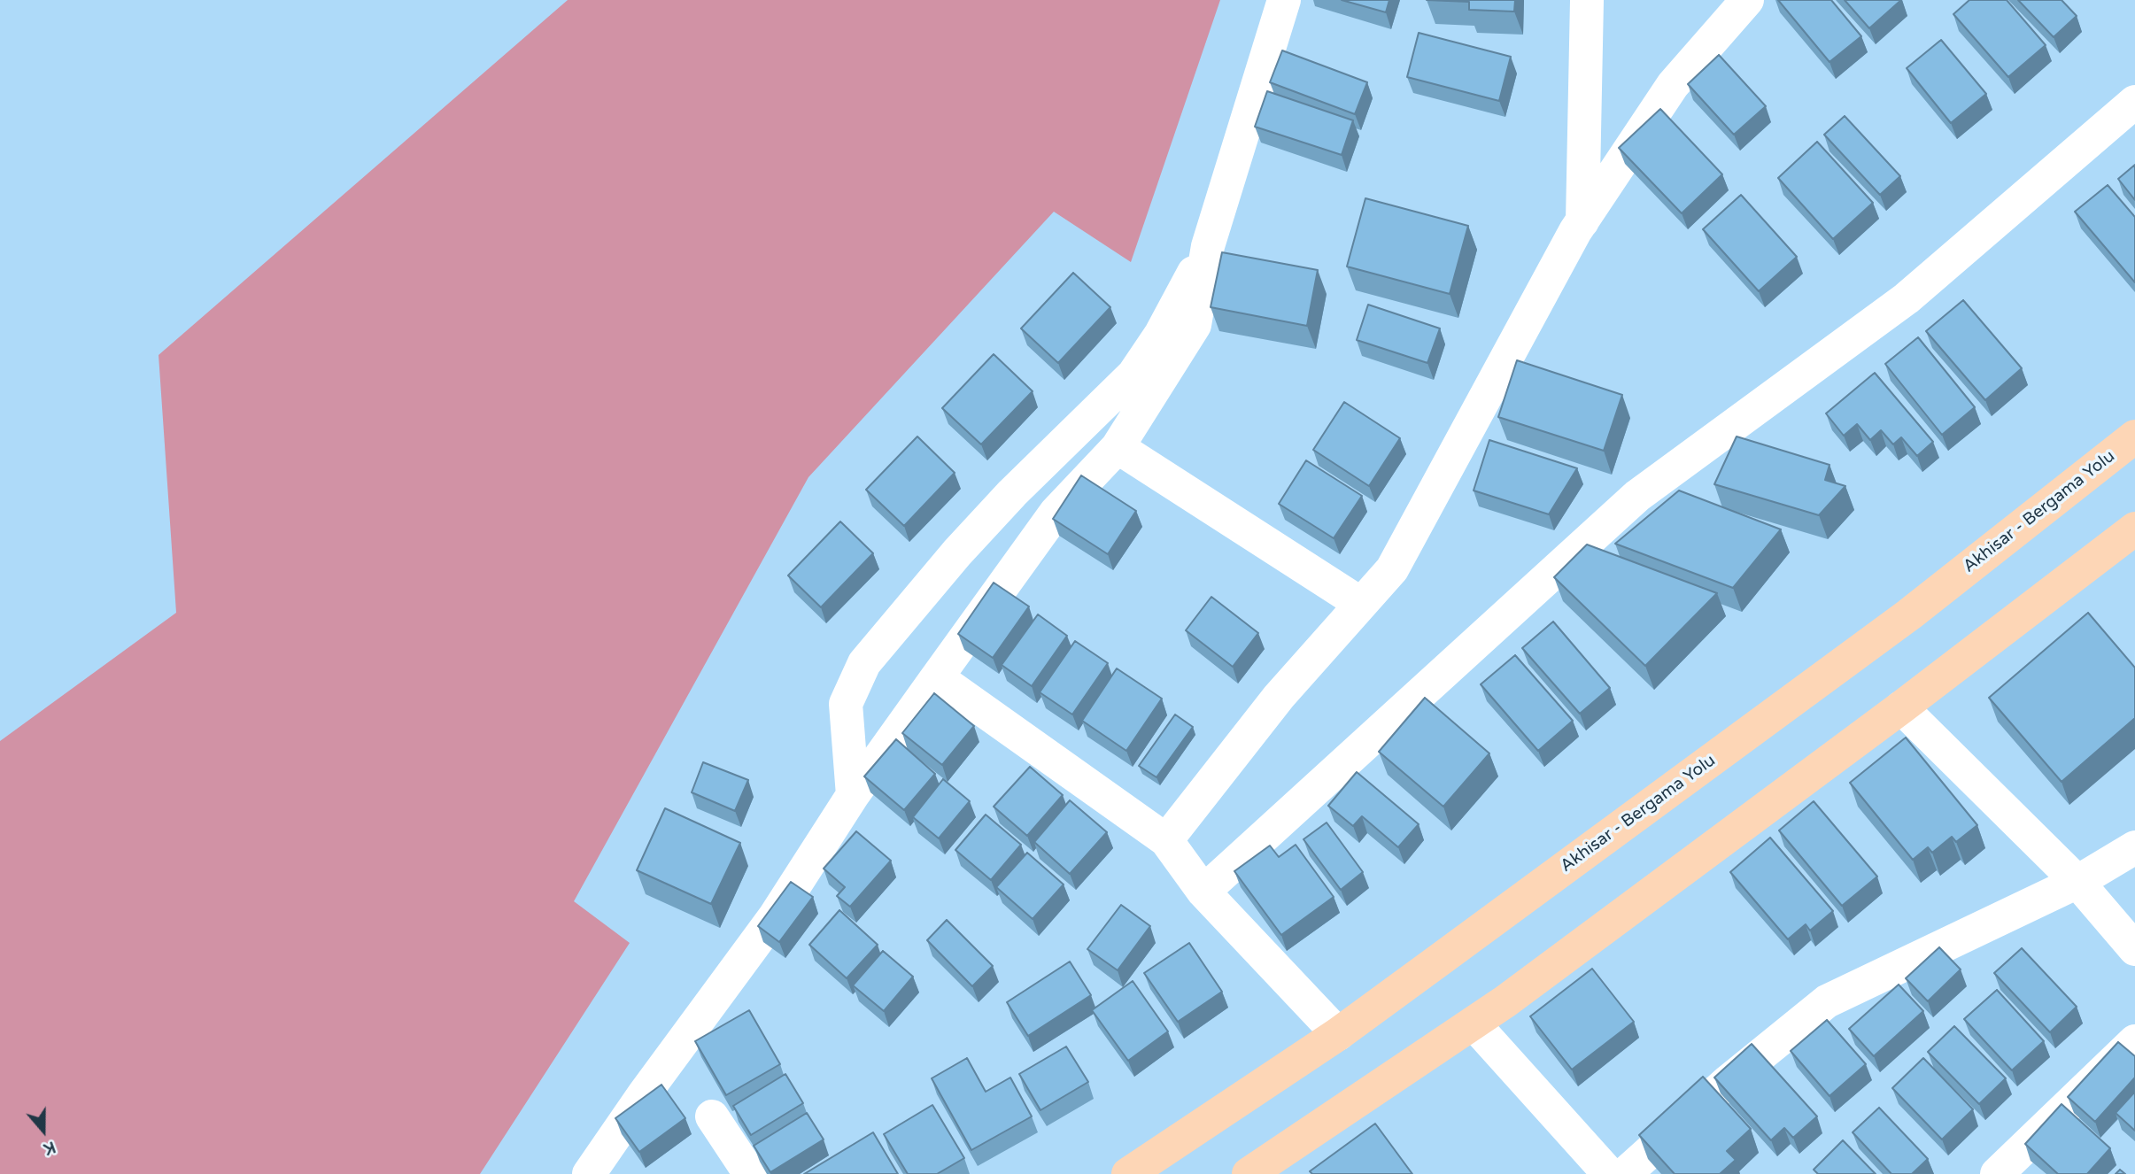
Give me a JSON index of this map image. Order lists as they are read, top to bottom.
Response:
{
  "streets": {
    "main road": ["Akhisar - Bergama Yolu"]
  },
  "north": "bottom"
}
